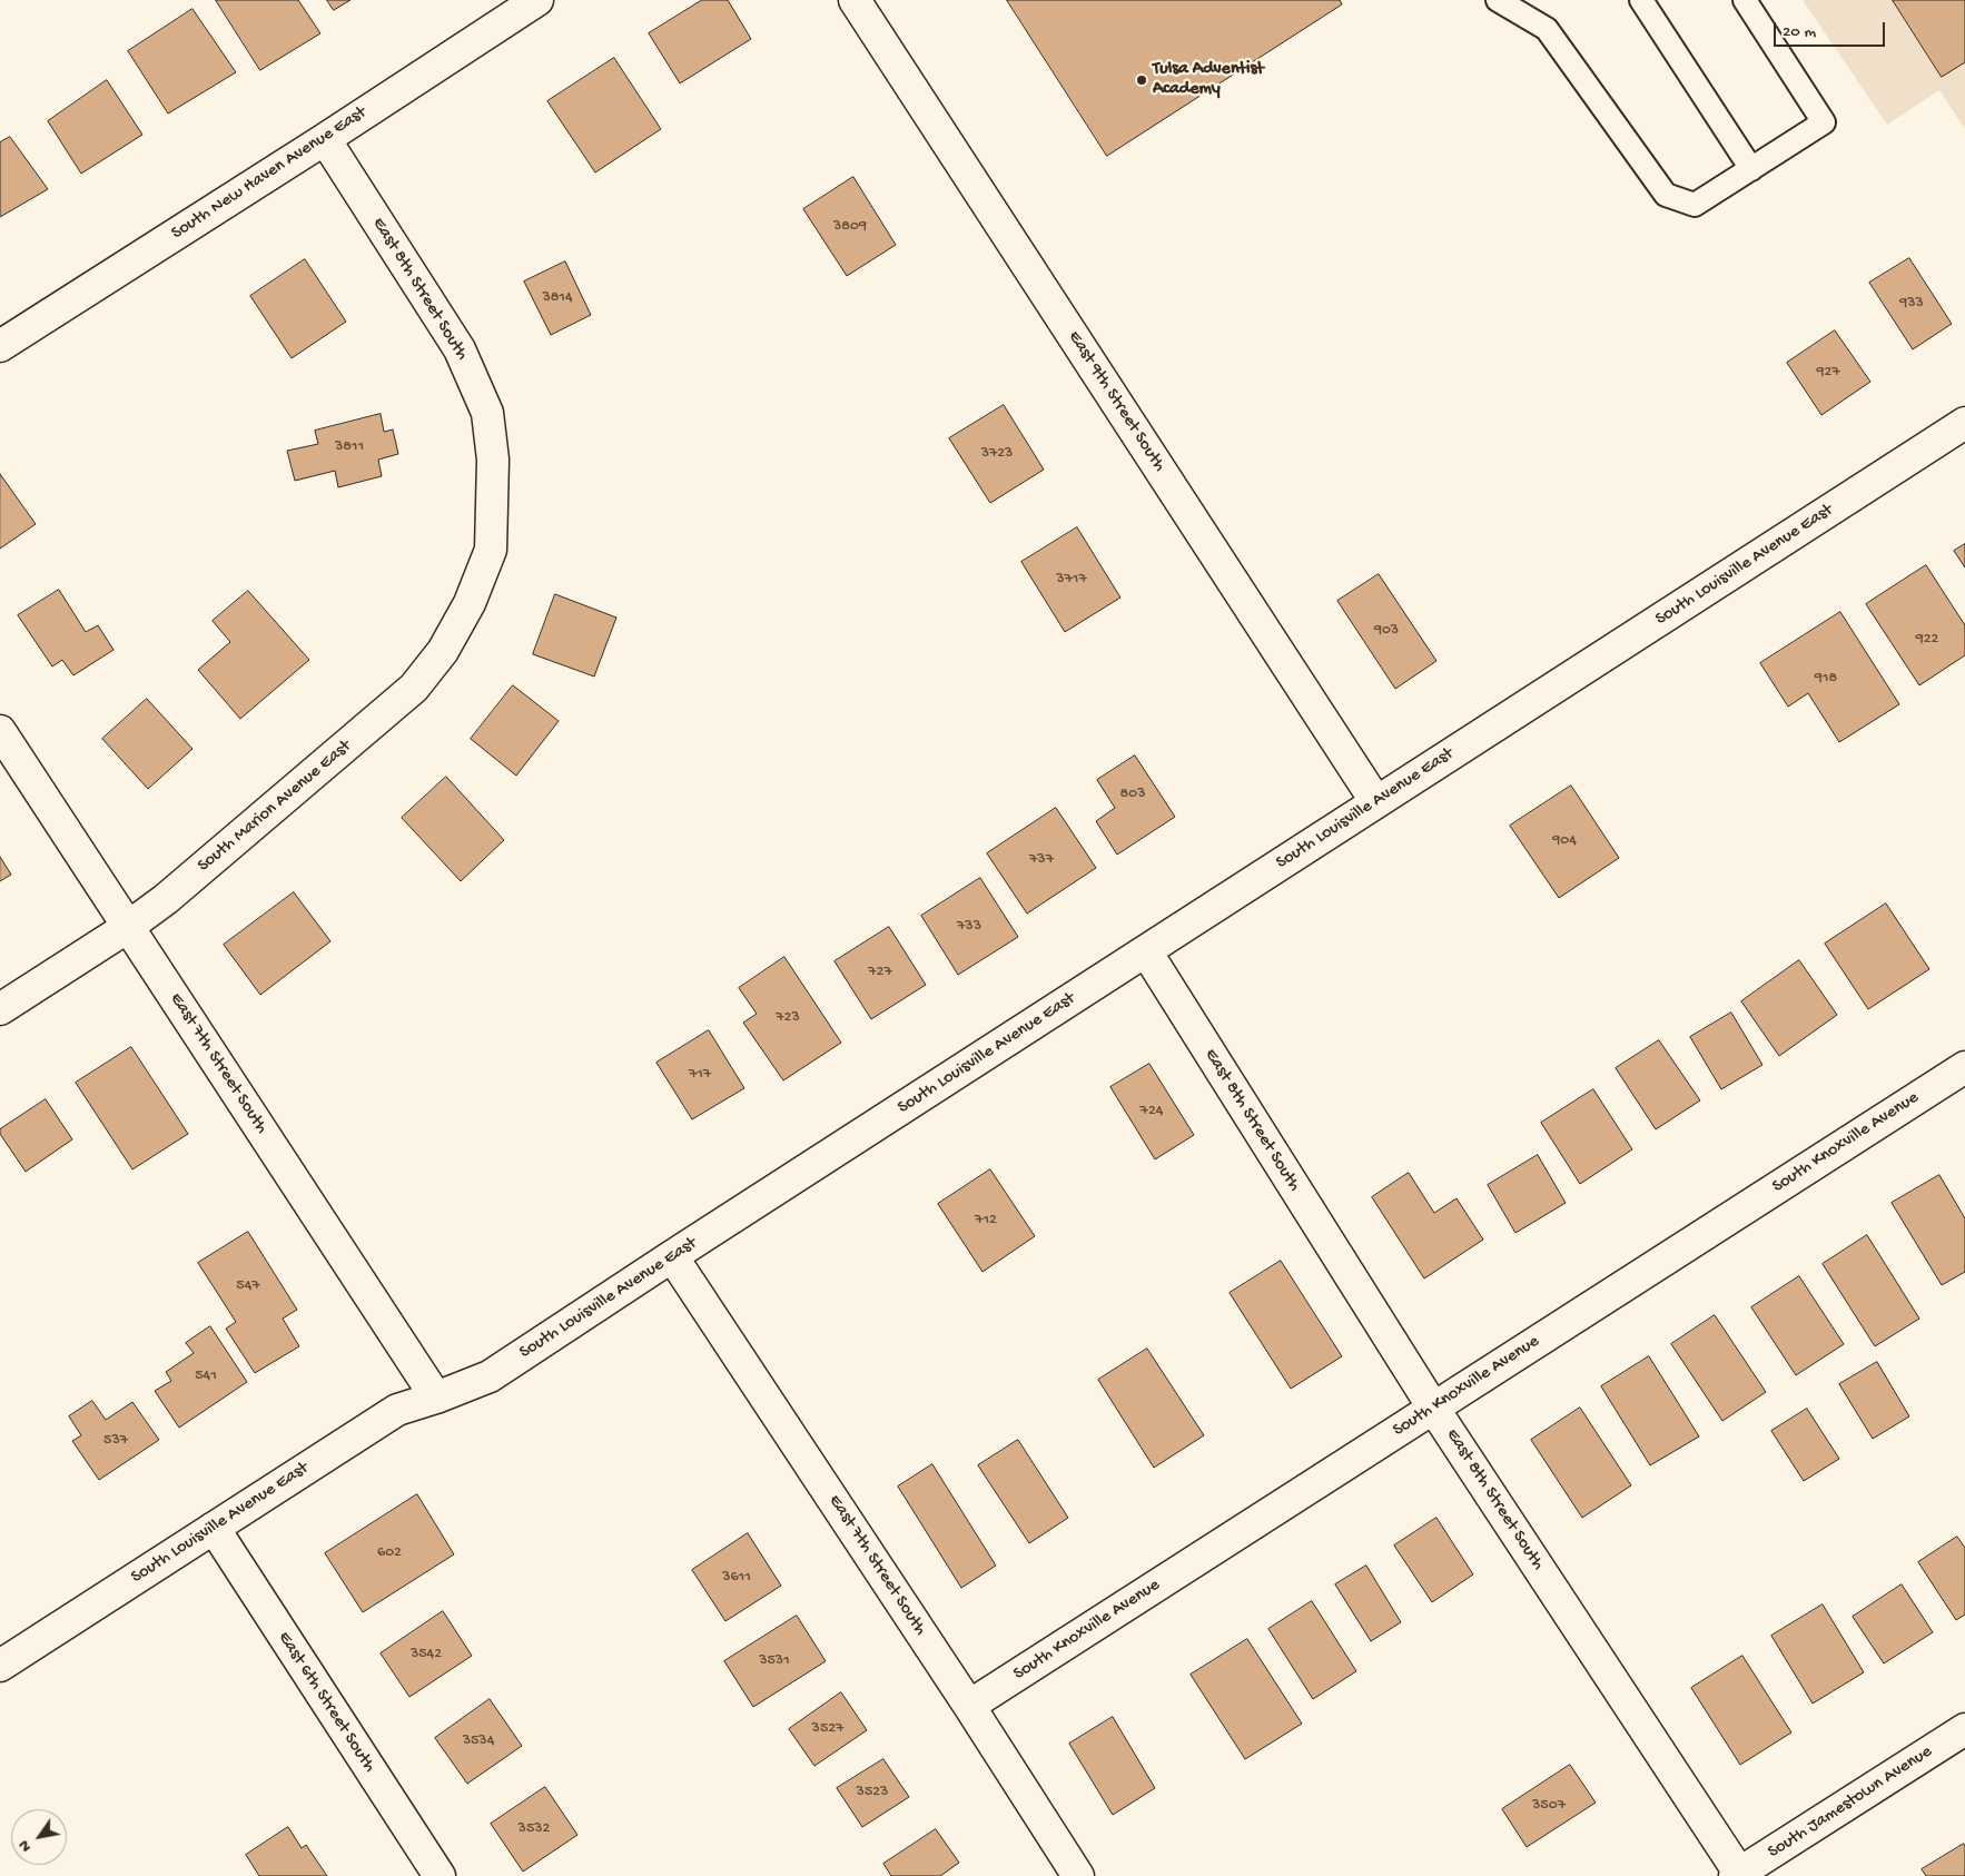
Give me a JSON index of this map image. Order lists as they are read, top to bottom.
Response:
{
  "streets": {
    "street": [
      "South New Haven Avenue East",
      "East 8th Street South",
      "East 9th Street South",
      "South Louisville Avenue East",
      "South Marion Avenue East",
      "East 7th Street South",
      "South Knoxville Avenue",
      "East 6th Street South",
      "South Jamestown Avenue"
    ]
  },
  "crossings": [
    ["South New Haven Avenue East", "East 8th Street South"],
    ["East 8th Street South", "South Louisville Avenue East"],
    ["East 8th Street South", "South Marion Avenue East"],
    ["East 8th Street South", "South Knoxville Avenue"],
    ["East 8th Street South", "South Jamestown Avenue"],
    ["East 9th Street South", "South Louisville Avenue East"],
    ["South Louisville Avenue East", "East 7th Street South"],
    ["South Louisville Avenue East", "East 6th Street South"],
    ["South Marion Avenue East", "East 7th Street South"],
    ["East 7th Street South", "South Knoxville Avenue"]
  ],
  "places": ["Tulsa Adventist Academy"],
  "house_numbers": [
    "3809",
    "3814",
    "933",
    "927",
    "3811",
    "3723",
    "3717",
    "903",
    "922",
    "918",
    "803",
    "904",
    "737",
    "733",
    "727",
    "723",
    "717",
    "724",
    "712",
    "547",
    "541",
    "537",
    "602",
    "3611",
    "3542",
    "3531",
    "3527",
    "3534",
    "3523",
    "3507",
    "3532"
  ],
  "scale_bar": "20 m",
  "north": "bottom left"
}
